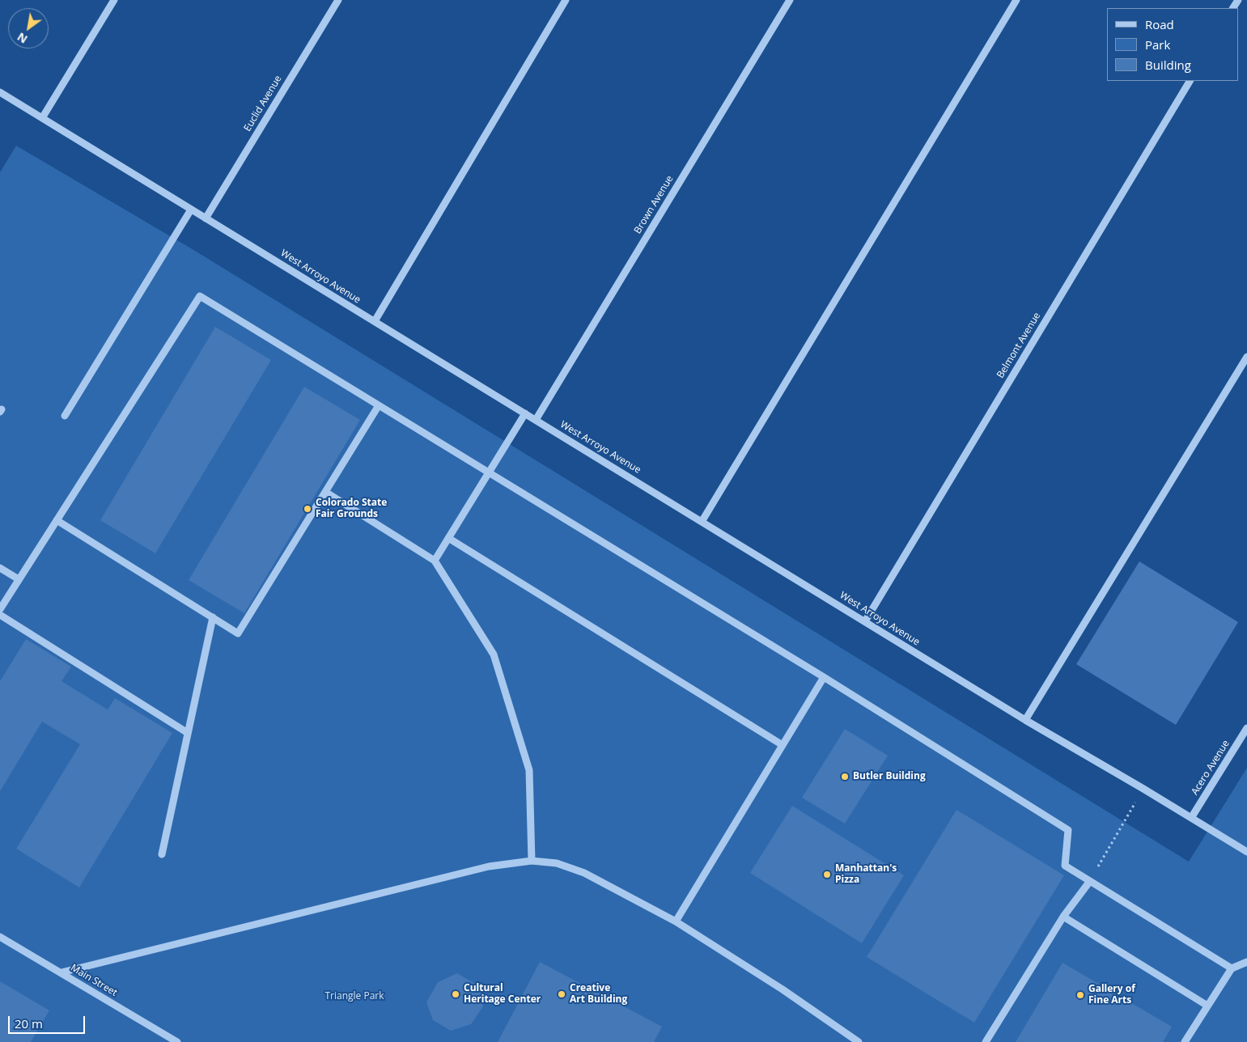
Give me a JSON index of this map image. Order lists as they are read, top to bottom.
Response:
{
  "streets": {
    "street": [
      "Euclid Avenue",
      "Brown Avenue",
      "West Arroyo Avenue",
      "Belmont Avenue",
      "Acero Avenue",
      "Main Street"
    ]
  },
  "crossings": [
    ["Euclid Avenue", "West Arroyo Avenue"],
    ["Brown Avenue", "West Arroyo Avenue"],
    ["West Arroyo Avenue", "Belmont Avenue"],
    ["West Arroyo Avenue", "Acero Avenue"]
  ],
  "parks": ["Triangle Park"],
  "places": [
    "Colorado State Fair Grounds",
    "Butler Building",
    "Manhattan's Pizza",
    "Cultural Heritage Center",
    "Creative Art Building",
    "Gallery of Fine Arts"
  ],
  "legend": ["Road", "Park", "Building"],
  "scale_bar": "20 m",
  "north": "bottom left"
}
